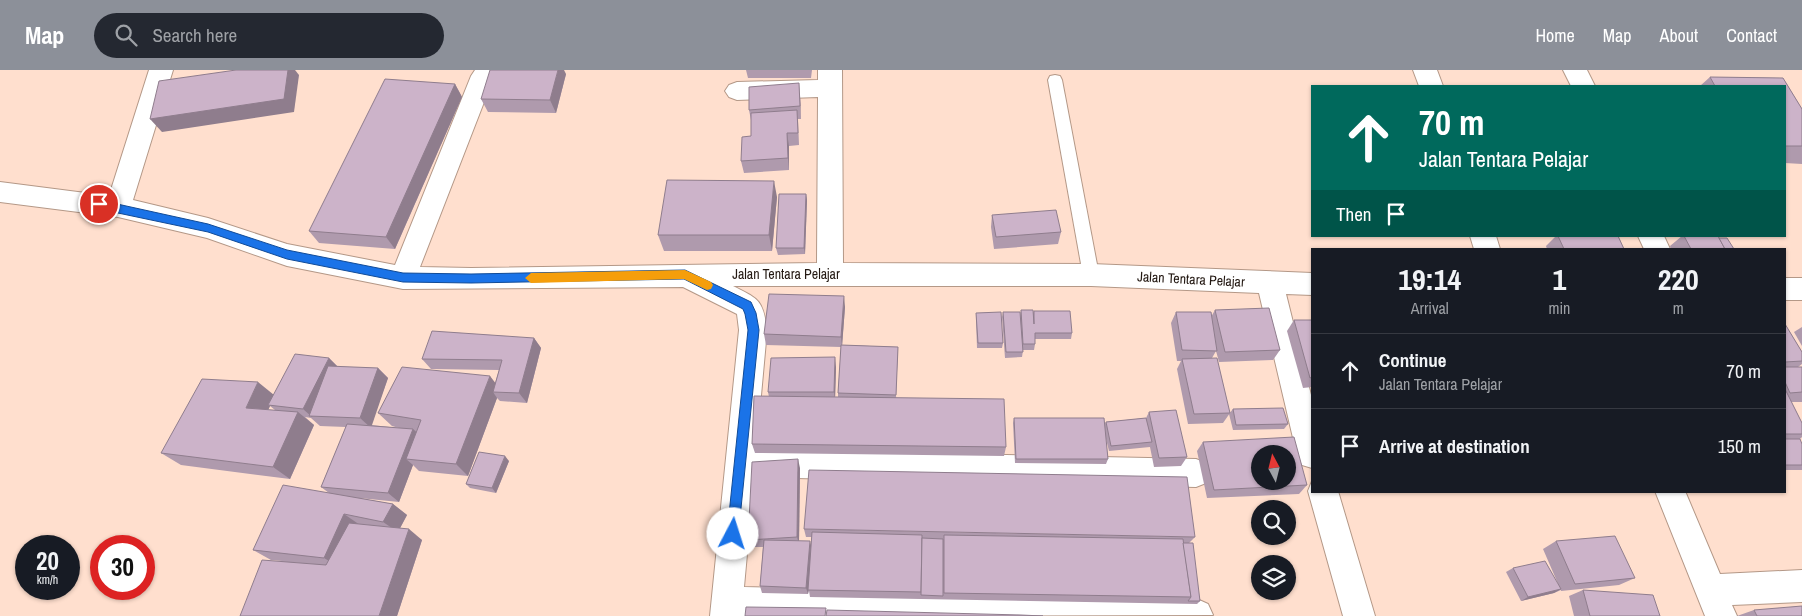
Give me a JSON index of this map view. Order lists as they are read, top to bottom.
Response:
{
  "streets": {
    "street": ["Jalan Tentara Pelajar"]
  },
  "north": "top",
  "page": {
    "header": "Map",
    "search": "Search here",
    "nav": [
      "Home",
      "Map",
      "About",
      "Contact"
    ],
    "turn": ["70 m", "Jalan Tentara Pelajar"],
    "then": "Then",
    "eta": [
      "19:14",
      "Arrival",
      "1",
      "min",
      "220",
      "m"
    ],
    "list": [
      {
        "name": "Continue",
        "note": "Jalan Tentara Pelajar",
        "value": "70 m"
      },
      {
        "name": "Arrive at destination",
        "value": "150 m"
      }
    ],
    "speed": "20 km/h",
    "limit": "30"
  }
}
